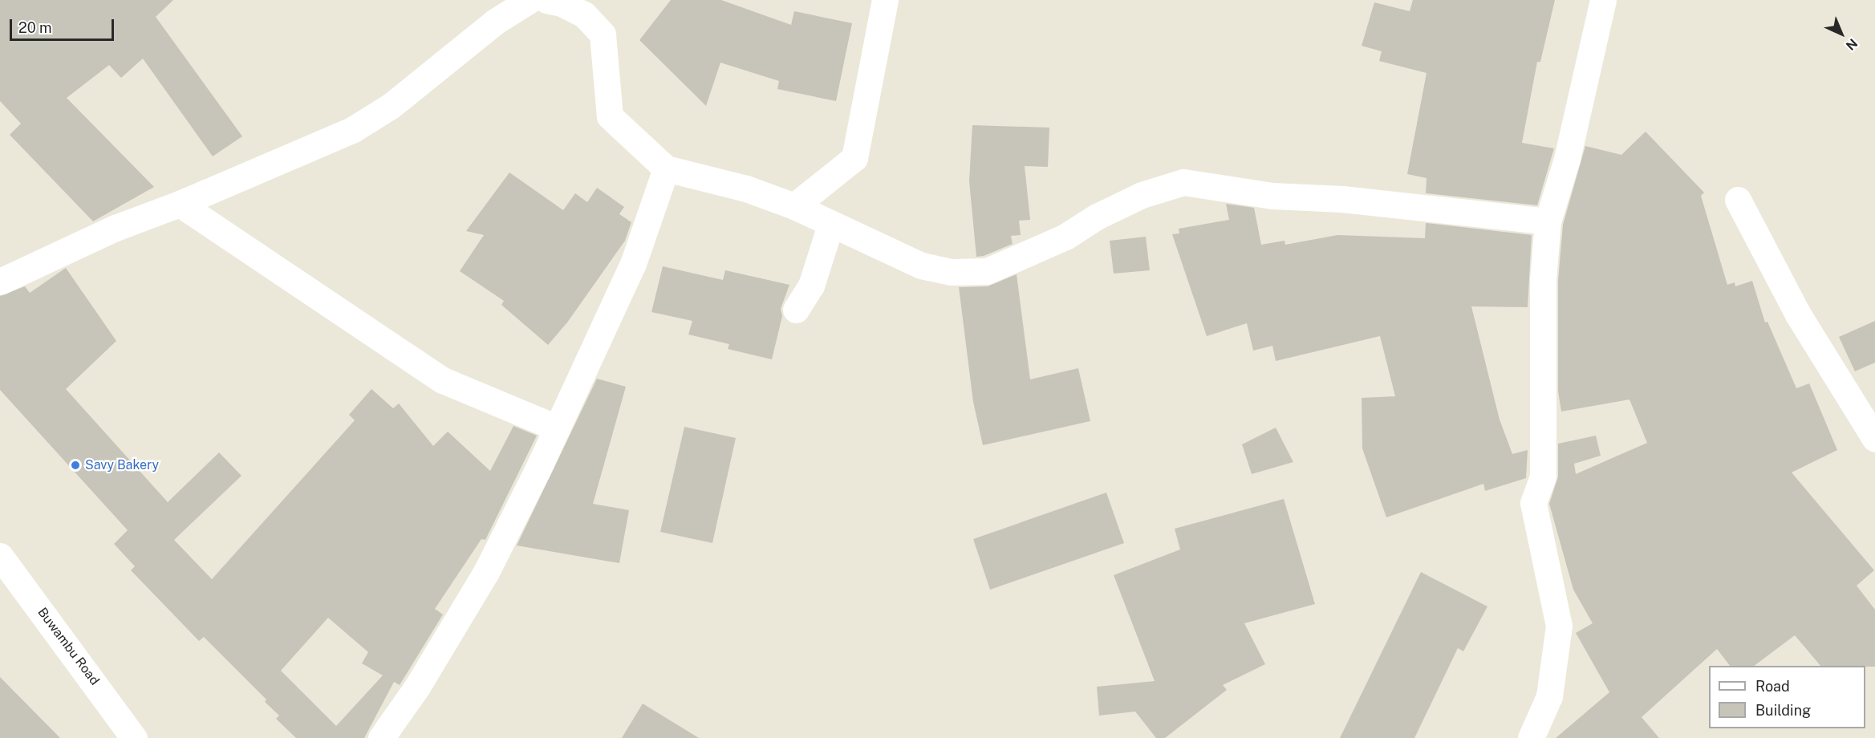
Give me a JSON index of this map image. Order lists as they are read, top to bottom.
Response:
{
  "streets": {
    "street": ["Buwambu Road"]
  },
  "places": ["Savy Bakery"],
  "legend": ["Road", "Building"],
  "scale_bar": "20 m",
  "north": "bottom right"
}
